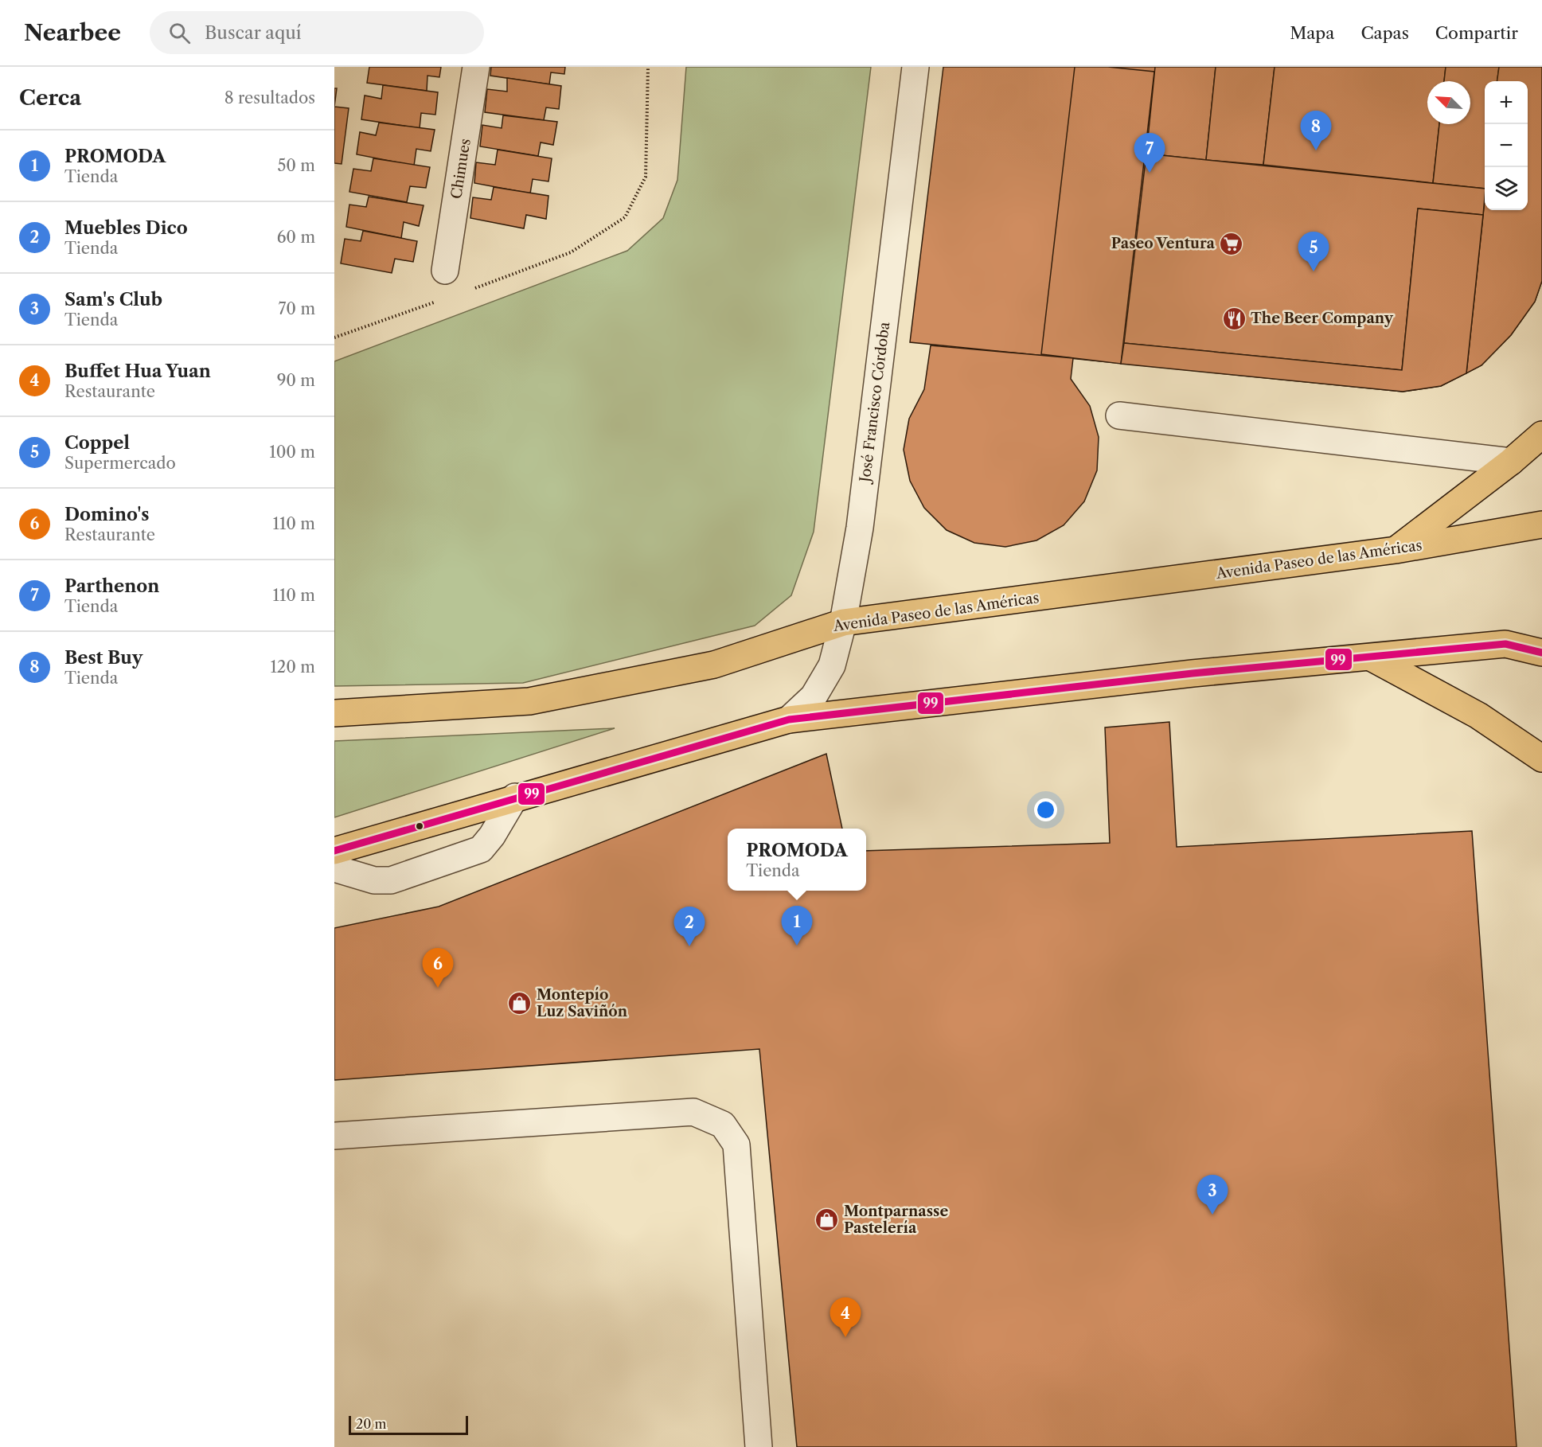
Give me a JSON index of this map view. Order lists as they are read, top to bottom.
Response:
{
  "streets": {
    "main road": ["Avenida Paseo de las Américas"],
    "street": ["Chimues", "José Francisco Córdoba"]
  },
  "crossings": [
    ["José Francisco Córdoba", "Avenida Paseo de las Américas"]
  ],
  "places": {
    "supermarket": ["Paseo Ventura"],
    "restaurant": ["The Beer Company"],
    "shop": ["Montepío Luz Saviñón", "Montparnasse Pastelería"]
  },
  "lines": ["transit line 99"],
  "scale_bar": "20 m",
  "north": "top left",
  "page": {
    "header": "Nearbee",
    "search": "Buscar aquí",
    "nav": ["Mapa", "Capas", "Compartir"],
    "heading": ["Cerca", "8 resultados"],
    "map_buttons": ["+", "−"],
    "pins": [
      "8",
      "7",
      "5",
      "1",
      "2",
      "6",
      "3",
      "4"
    ],
    "list": [
      {
        "mark": "1",
        "name": "PROMODA",
        "note": "Tienda",
        "value": "50 m"
      },
      {
        "mark": "2",
        "name": "Muebles Dico",
        "note": "Tienda",
        "value": "60 m"
      },
      {
        "mark": "3",
        "name": "Sam's Club",
        "note": "Tienda",
        "value": "70 m"
      },
      {
        "mark": "4",
        "name": "Buffet Hua Yuan",
        "note": "Restaurante",
        "value": "90 m"
      },
      {
        "mark": "5",
        "name": "Coppel",
        "note": "Supermercado",
        "value": "100 m"
      },
      {
        "mark": "6",
        "name": "Domino's",
        "note": "Restaurante",
        "value": "110 m"
      },
      {
        "mark": "7",
        "name": "Parthenon",
        "note": "Tienda",
        "value": "110 m"
      },
      {
        "mark": "8",
        "name": "Best Buy",
        "note": "Tienda",
        "value": "120 m"
      }
    ],
    "popup": ["PROMODA", "Tienda"],
    "scale": "20 m"
  }
}
